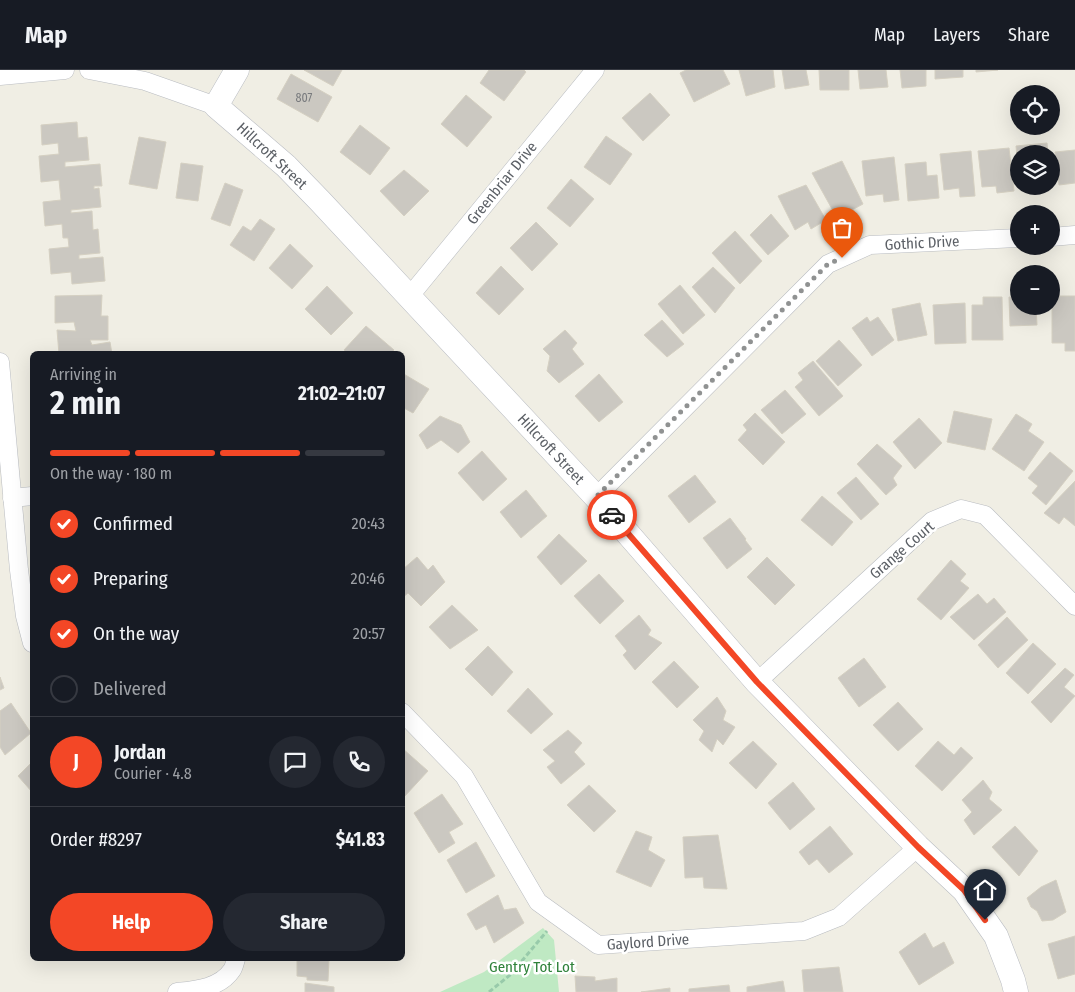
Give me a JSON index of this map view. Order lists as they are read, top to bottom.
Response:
{
  "streets": {
    "street": [
      "Hillcroft Street",
      "Greenbriar Drive",
      "Gothic Drive",
      "Grange Court",
      "Gaylord Drive"
    ]
  },
  "crossings": [
    ["Hillcroft Street", "Greenbriar Drive"],
    ["Hillcroft Street", "Gothic Drive"],
    ["Hillcroft Street", "Grange Court"],
    ["Hillcroft Street", "Gaylord Drive"]
  ],
  "parks": ["Gentry Tot Lot"],
  "house_numbers": ["807"],
  "page": {
    "header": "Map",
    "nav": ["Map", "Layers", "Share"],
    "map_buttons": ["+", "−"],
    "heading": ["2 min", "Arriving in", "21:02–21:07"],
    "panel": [
      "Jordan",
      "Courier · 4.8",
      "Order #8297",
      "$41.83"
    ],
    "bar": "On the way · 180 m",
    "list": [
      ["Confirmed", "20:43"],
      ["Preparing", "20:46"],
      ["On the way", "20:57"],
      "Delivered"
    ],
    "round": "J",
    "buttons": ["Help", "Share"]
  }
}
